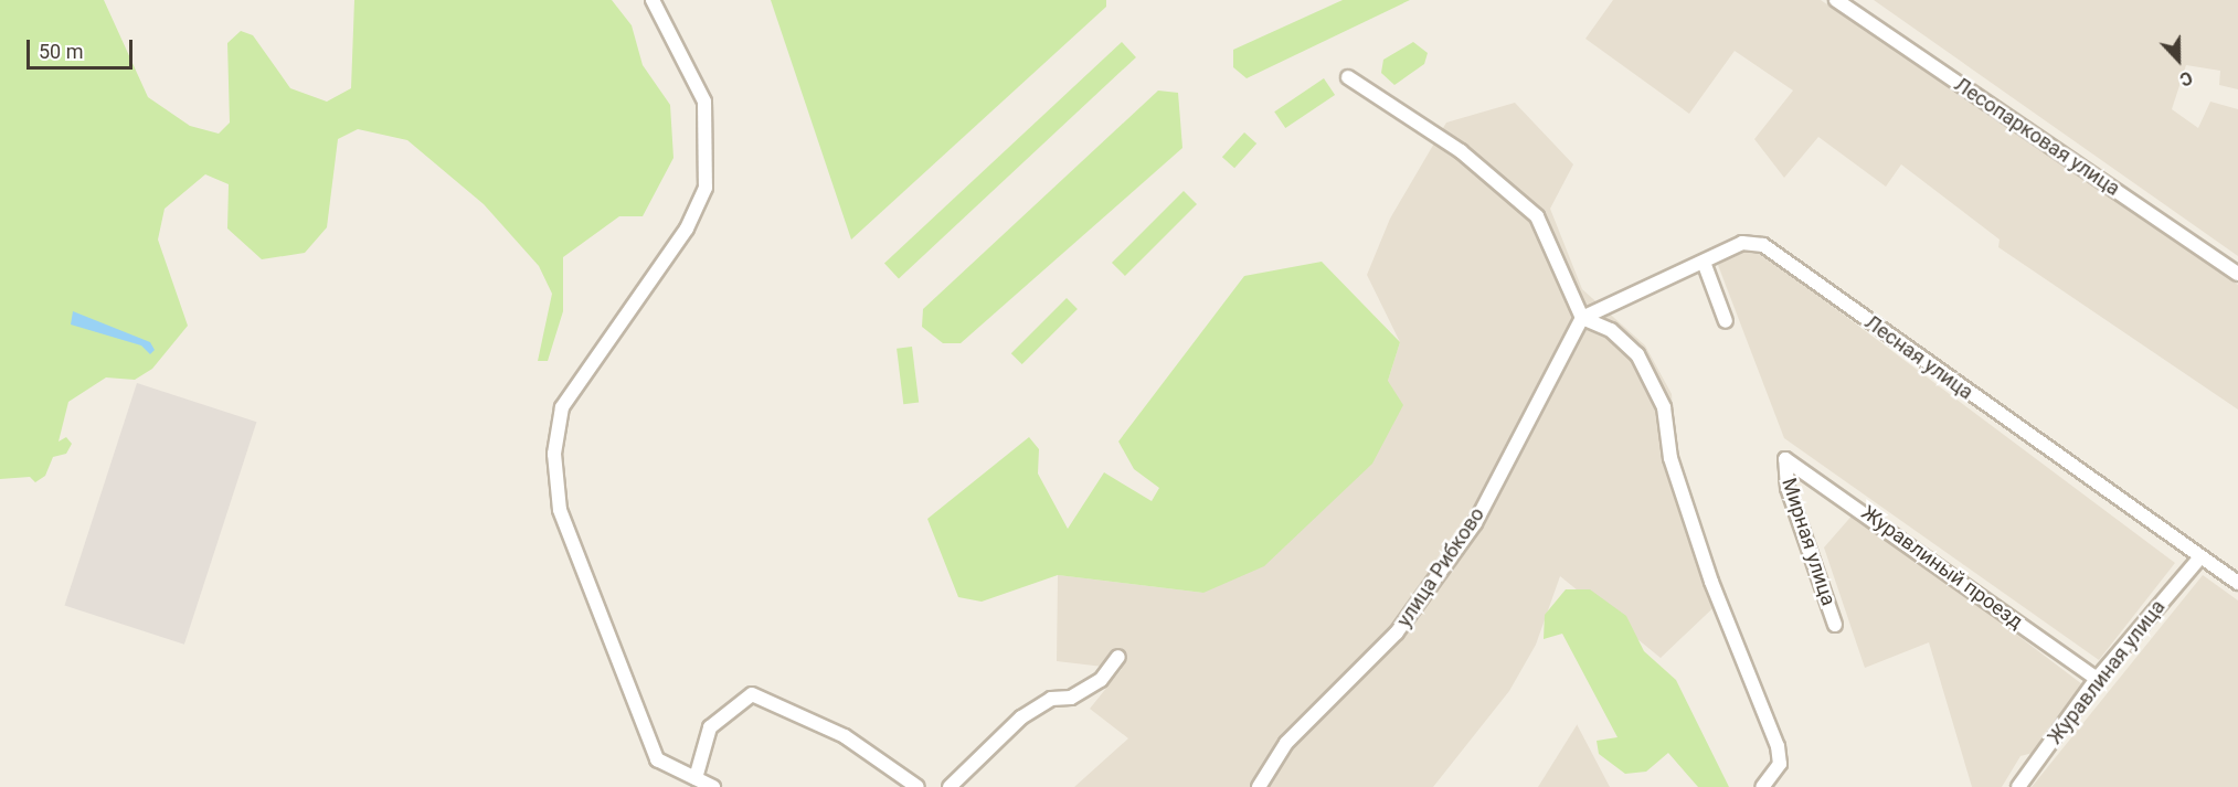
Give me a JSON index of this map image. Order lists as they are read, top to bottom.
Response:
{
  "streets": {
    "street": [
      "Лесопарковая улица",
      "Лесная улица",
      "Мирная улица",
      "улица Рибково",
      "Журавлиный проезд",
      "Журавлиная улица"
    ]
  },
  "crossings": [
    ["Лесная улица", "улица Рибково"],
    ["Лесная улица", "Журавлиная улица"],
    ["Мирная улица", "Журавлиный проезд"],
    ["Журавлиный проезд", "Журавлиная улица"]
  ],
  "scale_bar": "50 m",
  "north": "bottom"
}
